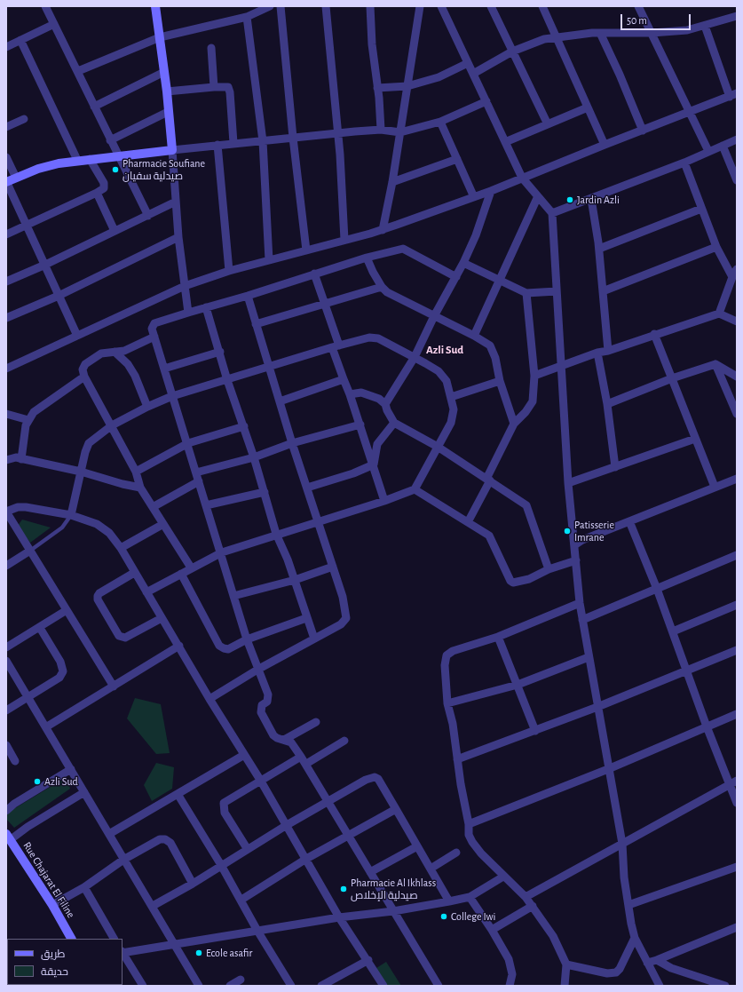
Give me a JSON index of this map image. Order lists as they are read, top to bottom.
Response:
{
  "streets": {
    "street": ["Rue Chajarat El Filine"]
  },
  "districts": ["Azli Sud"],
  "places": [
    "Pharmacie Soufiane صيدلية سفيان",
    "Jardin Azli",
    "Patisserie Imrane",
    "Azli Sud",
    "Pharmacie Al Ikhlass صيدلية الإخلاص",
    "College Iwi",
    "Ecole asafir"
  ],
  "legend": ["طريق", "حديقة"],
  "scale_bar": "50 m"
}
